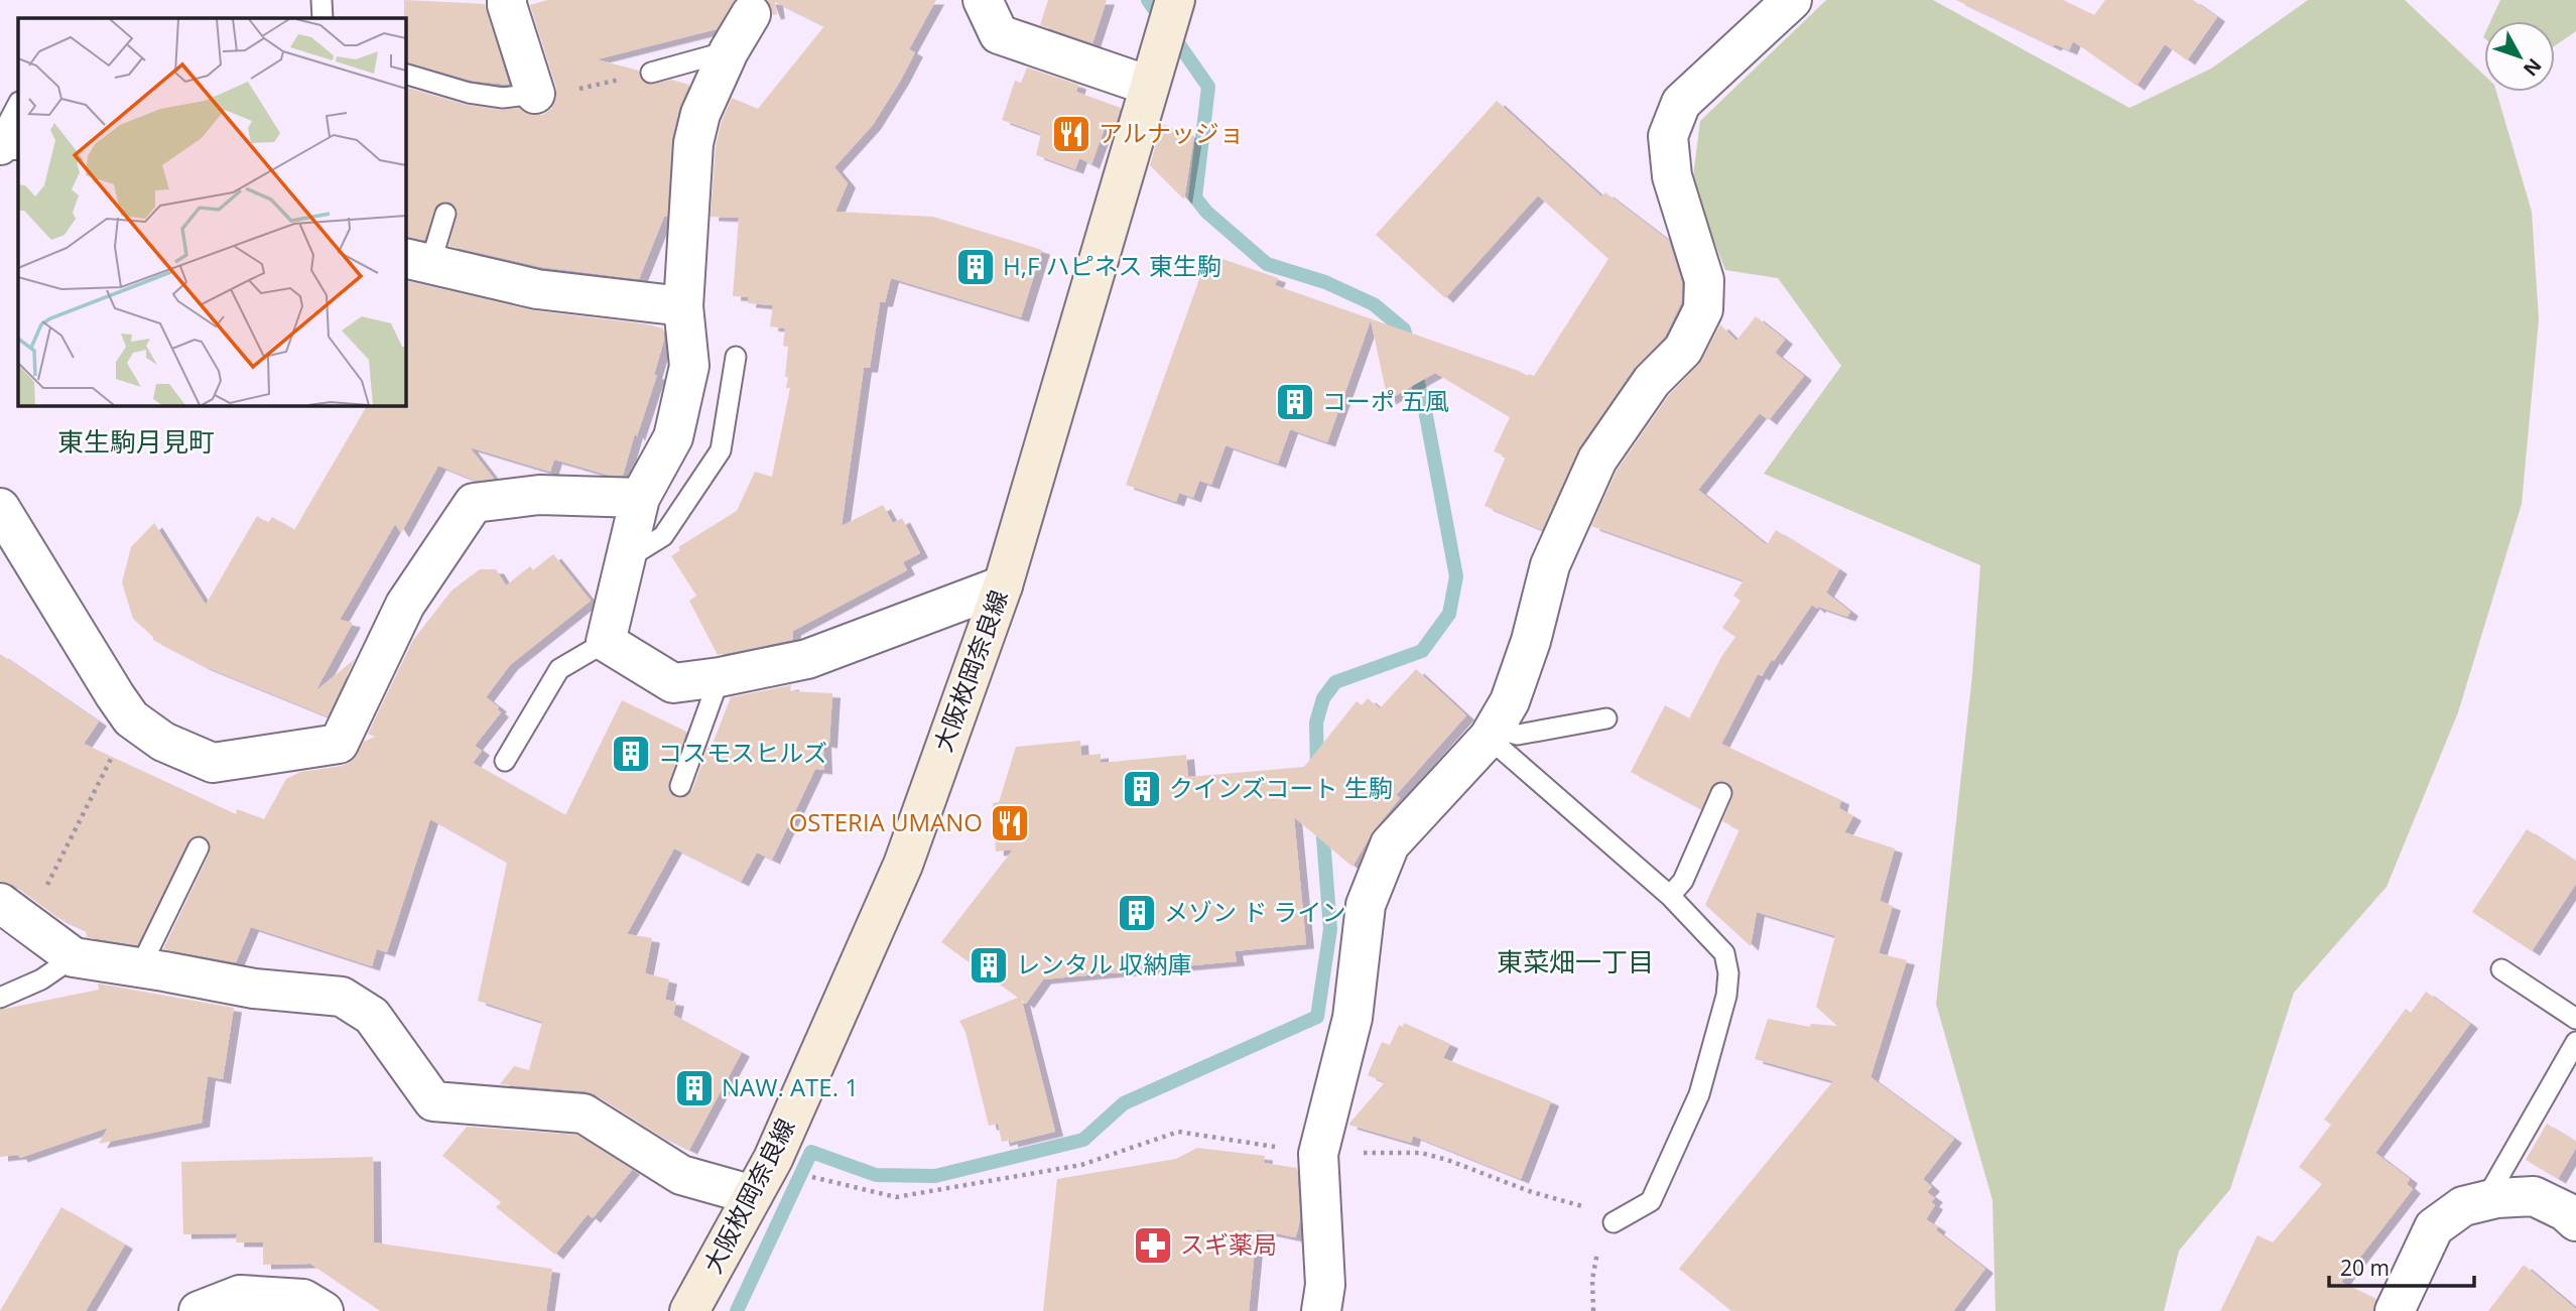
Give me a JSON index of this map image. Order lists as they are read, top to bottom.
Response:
{
  "streets": {
    "main road": ["大阪枚岡奈良線"]
  },
  "districts": ["東生駒月見町", "東菜畑一丁目"],
  "places": {
    "restaurant": ["アルナッジョ", "OSTERIA UMANO"],
    "building": [
      "H,F ハピネス 東生駒",
      "コーポ 五風",
      "コスモスヒルズ",
      "クインズコート 生駒",
      "メゾン ド ライン",
      "レンタル 収納庫",
      "NAW. ATE. 1"
    ],
    "pharmacy": ["スギ薬局"]
  },
  "scale_bar": "20 m",
  "north": "bottom right"
}
